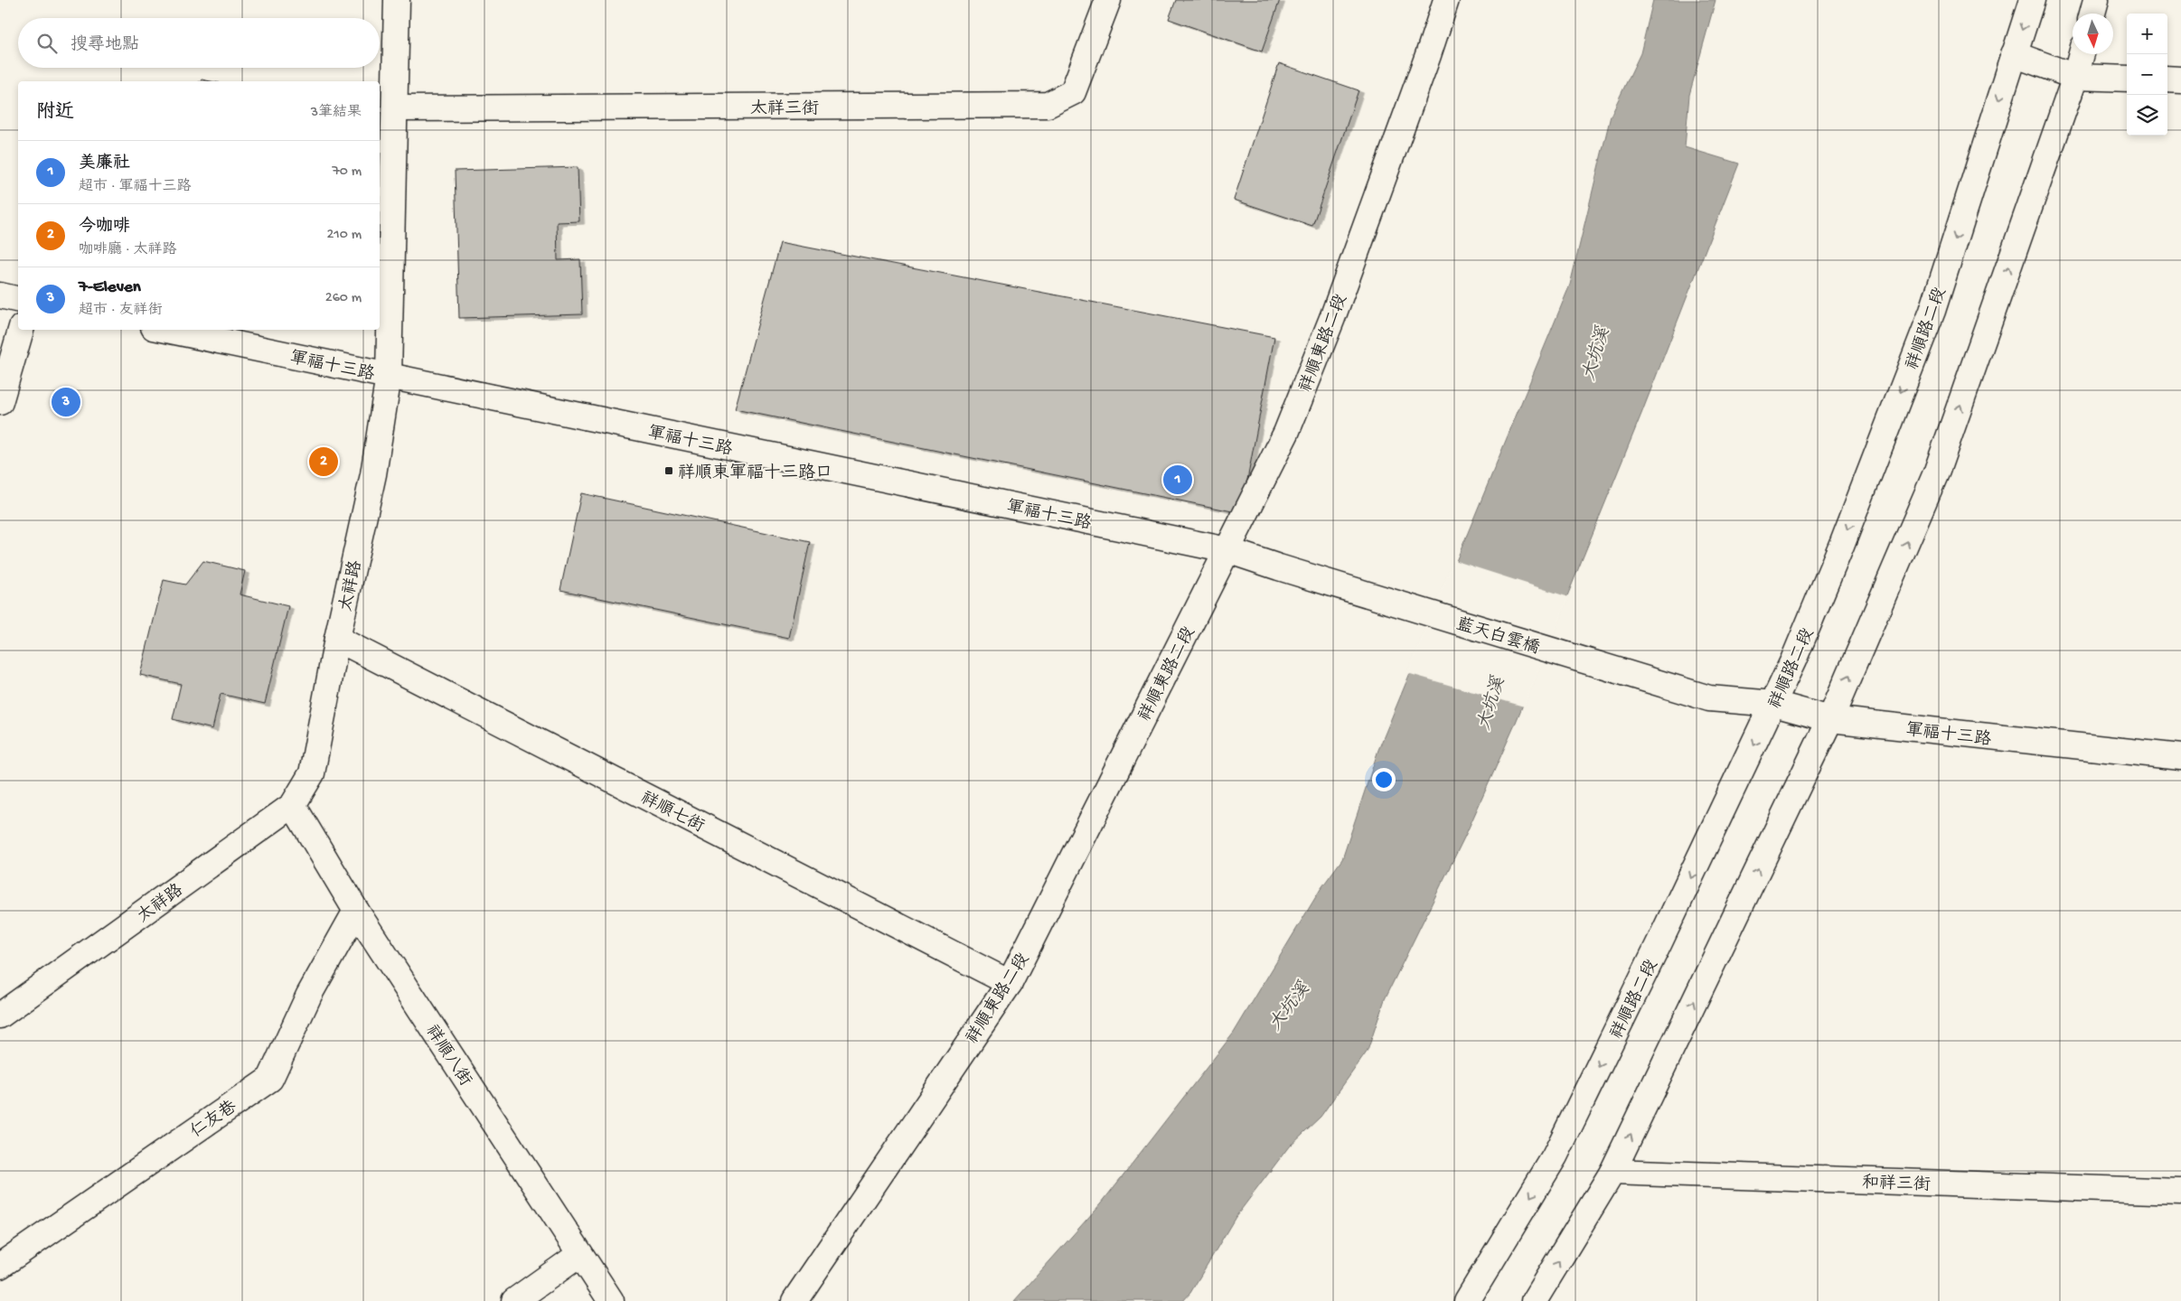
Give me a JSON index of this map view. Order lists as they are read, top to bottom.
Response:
{
  "streets": {
    "street": [
      "太祥三街",
      "祥順路二段",
      "祥順東路二段",
      "軍福十三路",
      "太祥路",
      "藍天白雲橋",
      "祥順七街",
      "祥順八街",
      "仁友巷",
      "和祥三街"
    ]
  },
  "crossings": [
    ["太祥三街", "太祥路"],
    ["祥順路二段", "軍福十三路"],
    ["祥順東路二段", "軍福十三路"],
    ["祥順東路二段", "祥順七街"],
    ["軍福十三路", "太祥路"],
    ["軍福十三路", "藍天白雲橋"],
    ["太祥路", "祥順七街"],
    ["太祥路", "祥順八街"],
    ["祥順八街", "仁友巷"]
  ],
  "water": ["大坑溪"],
  "places": {
    "transit": ["祥順東軍福十三路口"]
  },
  "north": "bottom",
  "page": {
    "map_buttons": ["+", "−"],
    "search": "搜尋地點",
    "heading": ["附近", "3筆結果"],
    "list": [
      {
        "mark": "1",
        "name": "美廉社",
        "note": "超市 · 軍福十三路",
        "value": "70 m"
      },
      {
        "mark": "2",
        "name": "今咖啡",
        "note": "咖啡廳 · 太祥路",
        "value": "210 m"
      },
      {
        "mark": "3",
        "name": "7-Eleven",
        "note": "超市 · 友祥街",
        "value": "260 m"
      }
    ],
    "pins": ["3", "2", "1"]
  }
}
